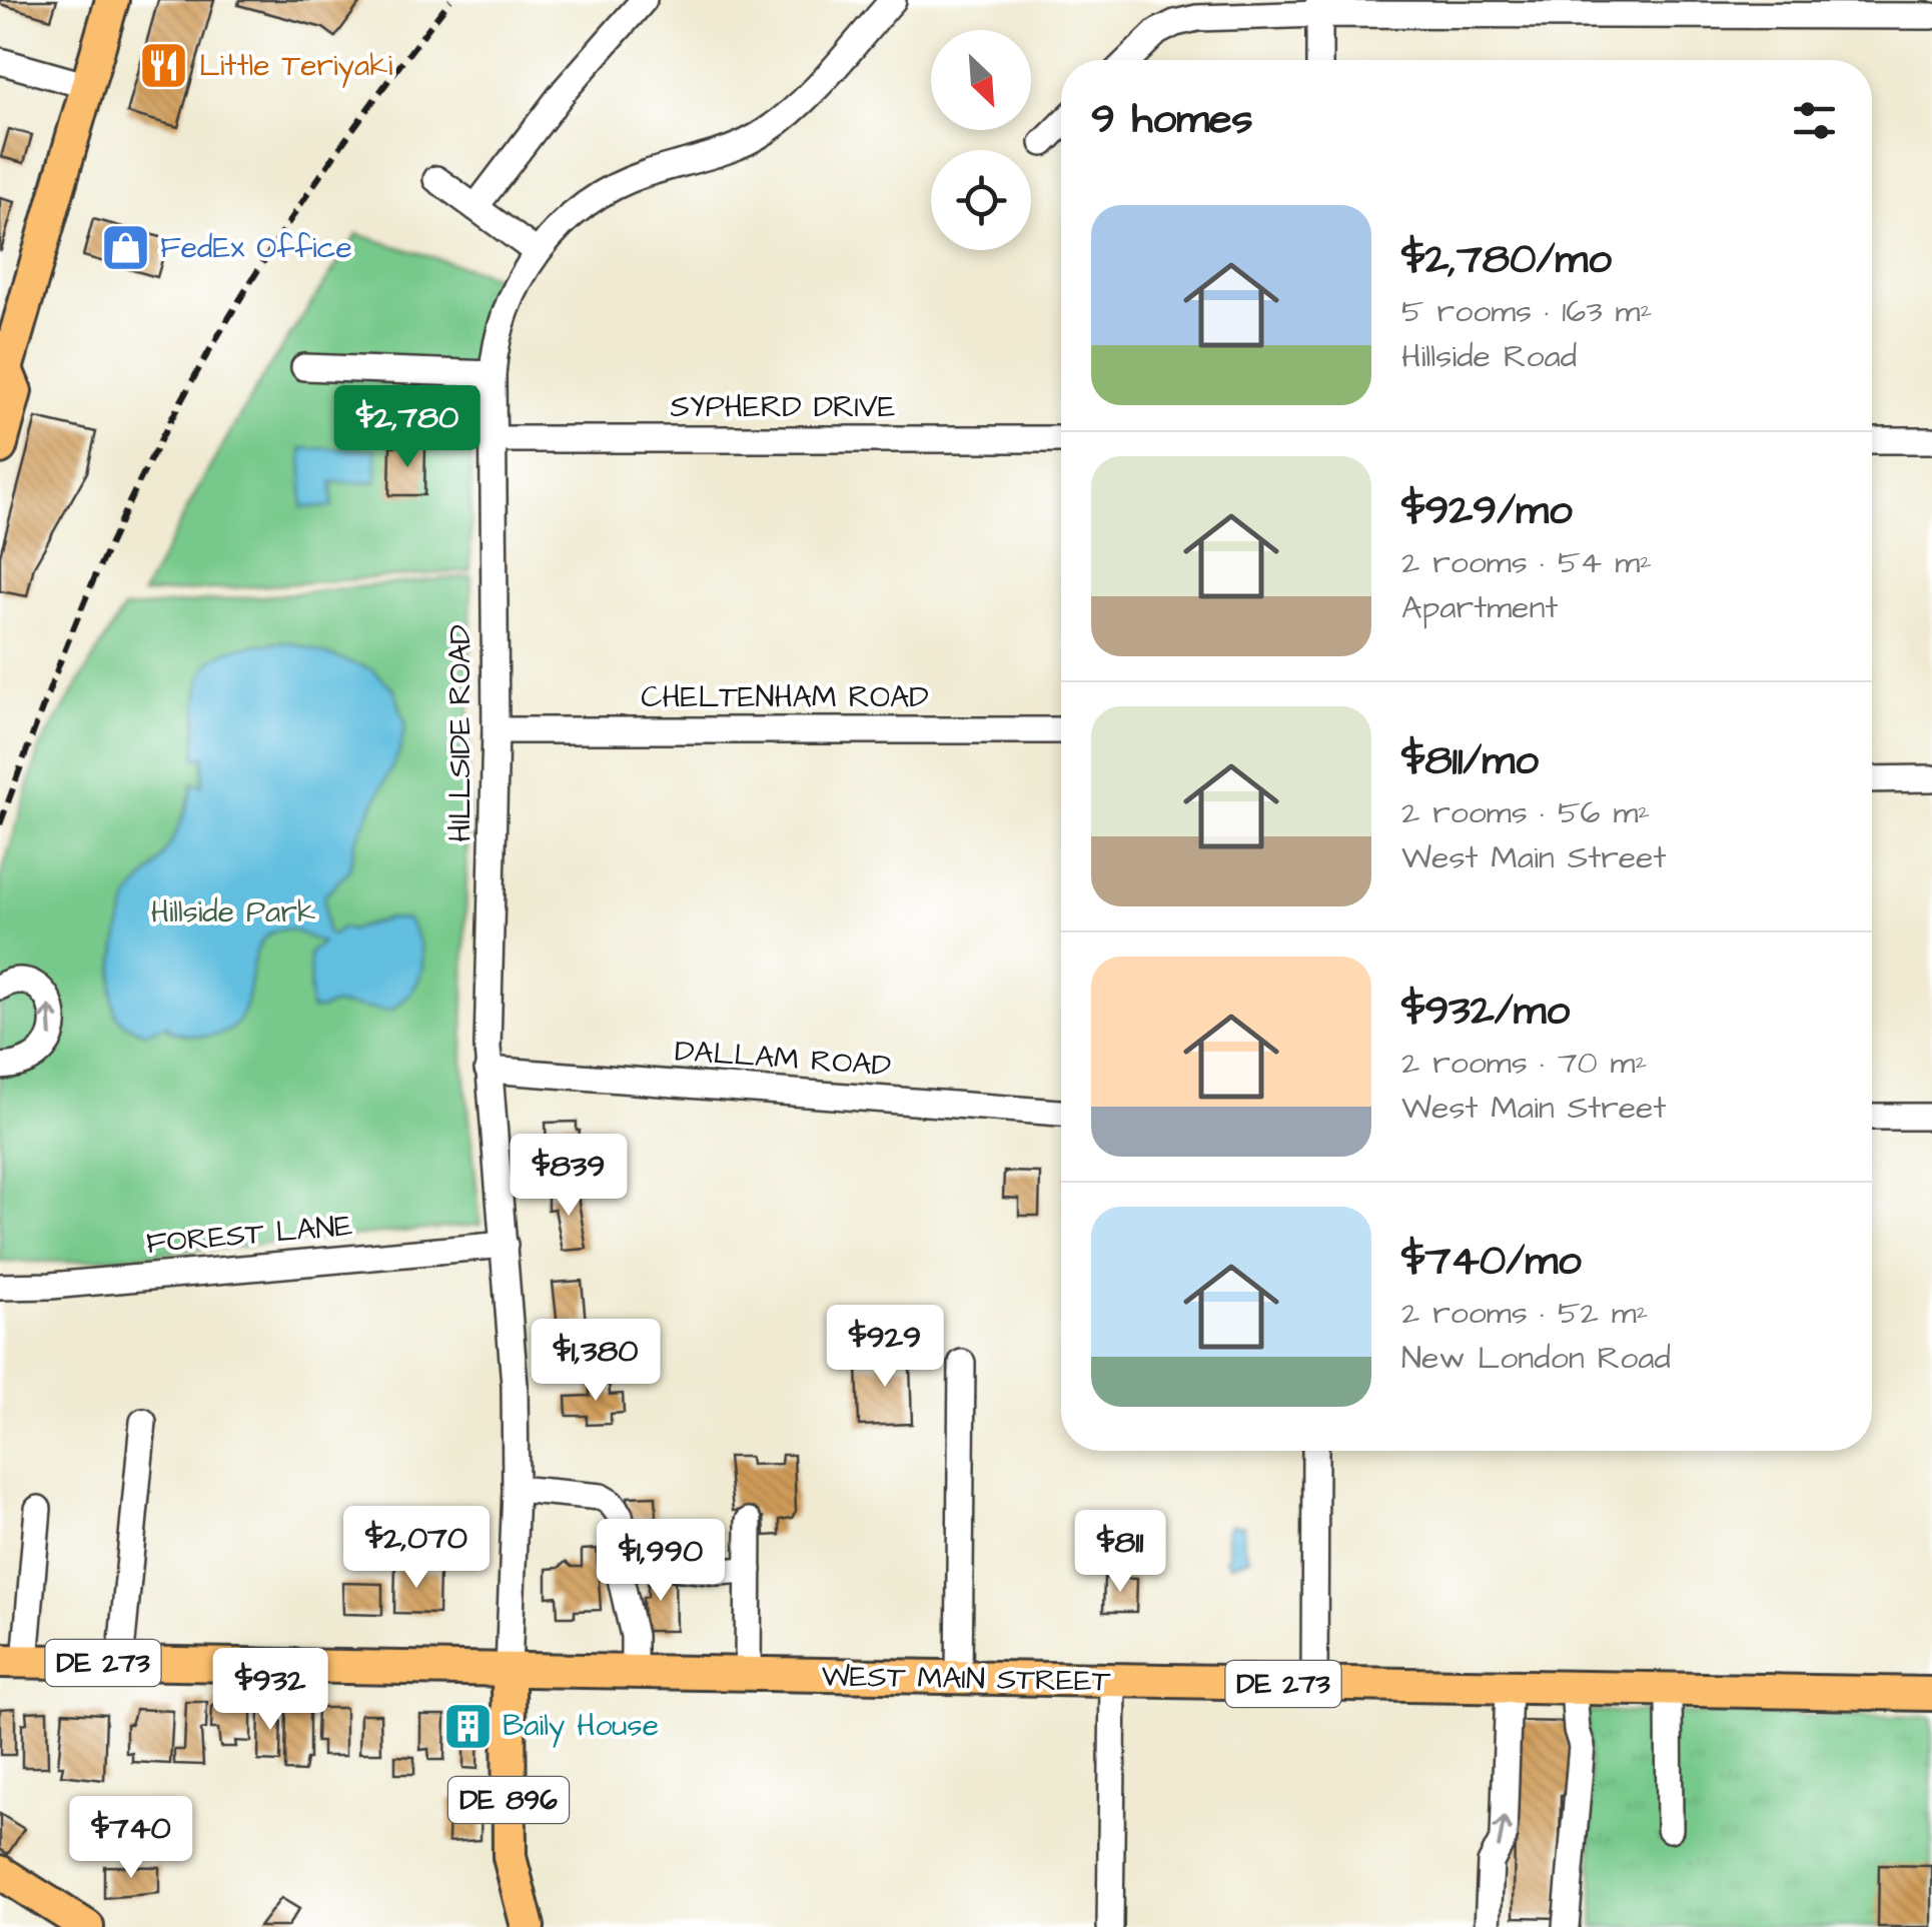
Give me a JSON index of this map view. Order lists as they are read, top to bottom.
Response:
{
  "streets": {
    "main road": ["DE 273", "WEST MAIN STREET", "DE 896"],
    "street": [
      "SYPHERD DRIVE",
      "CHELTENHAM ROAD",
      "HILLSIDE ROAD",
      "DALLAM ROAD",
      "FOREST LANE"
    ]
  },
  "crossings": [
    ["SYPHERD DRIVE", "HILLSIDE ROAD"],
    ["CHELTENHAM ROAD", "HILLSIDE ROAD"],
    ["HILLSIDE ROAD", "DALLAM ROAD"],
    ["HILLSIDE ROAD", "FOREST LANE"],
    ["HILLSIDE ROAD", "WEST MAIN STREET"],
    ["HILLSIDE ROAD", "DE 896"],
    ["WEST MAIN STREET", "DE 896"]
  ],
  "parks": ["Hillside Park"],
  "places": {
    "restaurant": ["Little Teriyaki"],
    "shop": ["FedEx Office"],
    "building": ["Baily House"]
  },
  "north": "bottom right",
  "page": {
    "heading": "9 homes",
    "list": [
      {
        "name": "$2,780/mo",
        "note": "5 rooms · 163 m² · Hillside Road"
      },
      {
        "name": "$929/mo",
        "note": "2 rooms · 54 m² · Apartment"
      },
      {
        "name": "$811/mo",
        "note": "2 rooms · 56 m² · West Main Street"
      },
      {
        "name": "$932/mo",
        "note": "2 rooms · 70 m² · West Main Street"
      },
      {
        "name": "$740/mo",
        "note": "2 rooms · 52 m² · New London Road"
      }
    ],
    "price": [
      "$2,780",
      "$839",
      "$929",
      "$1,380",
      "$2,070",
      "$811",
      "$1,990",
      "$932",
      "$740"
    ]
  }
}
